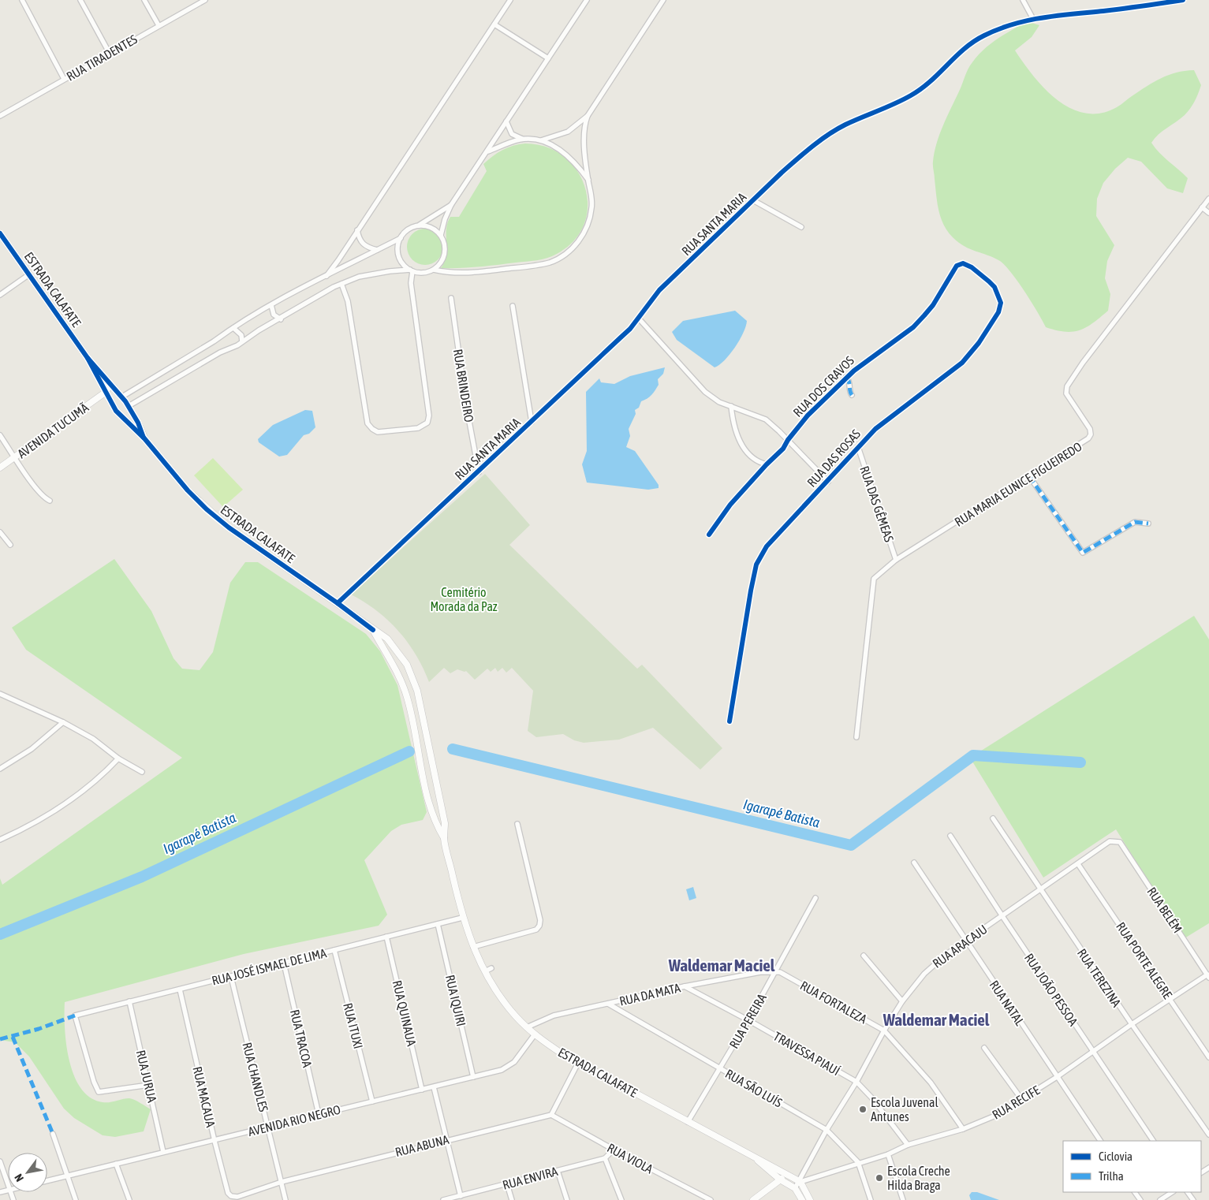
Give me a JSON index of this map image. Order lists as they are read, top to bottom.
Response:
{
  "streets": {
    "street": [
      "RUA TIRADENTES",
      "RUA SANTA MARIA",
      "ESTRADA CALAFATE",
      "RUA BRINDEIRO",
      "RUA DOS CRAVOS",
      "AVENIDA TUCUMÃ",
      "RUA DAS ROSAS",
      "RUA MARIA EUNICE FIGUEIREDO",
      "RUA DAS GÊMEAS",
      "RUA BELÉM",
      "RUA ARACAJU",
      "RUA PORTE ALEGRE",
      "RUA JOSÉ ISMAEL DE LIMA",
      "RUA TEREZINA",
      "RUA JOÃO PESSOA",
      "RUA DA MATA",
      "RUA IQUIRI",
      "RUA FORTALEZA",
      "RUA NATAL",
      "RUA QUINAUA",
      "RUA PEREIRA",
      "RUA ITUXI",
      "RUA TRACOA",
      "TRAVESSA PIAUÍ",
      "RUA JURUA",
      "RUA CHANDLES",
      "RUA SÃO LUÍS",
      "RUA MACAUA",
      "RUA RECIFE",
      "AVENIDA RIO NEGRO",
      "RUA ABUNA",
      "RUA VIOLA",
      "RUA ENVIRA"
    ]
  },
  "crossings": [
    ["RUA SANTA MARIA", "ESTRADA CALAFATE"],
    ["RUA SANTA MARIA", "RUA BRINDEIRO"],
    ["ESTRADA CALAFATE", "AVENIDA TUCUMÃ"],
    ["ESTRADA CALAFATE", "RUA ARACAJU"],
    ["ESTRADA CALAFATE", "RUA JOSÉ ISMAEL DE LIMA"],
    ["ESTRADA CALAFATE", "RUA DA MATA"],
    ["ESTRADA CALAFATE", "RUA PEREIRA"],
    ["ESTRADA CALAFATE", "RUA RECIFE"],
    ["ESTRADA CALAFATE", "AVENIDA RIO NEGRO"],
    ["RUA DOS CRAVOS", "RUA DAS ROSAS"],
    ["RUA DAS ROSAS", "RUA DAS GÊMEAS"],
    ["RUA MARIA EUNICE FIGUEIREDO", "RUA DAS GÊMEAS"],
    ["RUA BELÉM", "RUA ARACAJU"],
    ["RUA BELÉM", "RUA RECIFE"],
    ["RUA ARACAJU", "RUA PORTE ALEGRE"],
    ["RUA ARACAJU", "RUA TEREZINA"],
    ["RUA ARACAJU", "RUA JOÃO PESSOA"],
    ["RUA ARACAJU", "RUA FORTALEZA"],
    ["RUA ARACAJU", "RUA NATAL"],
    ["RUA ARACAJU", "TRAVESSA PIAUÍ"],
    ["RUA ARACAJU", "RUA SÃO LUÍS"],
    ["RUA ARACAJU", "RUA RECIFE"],
    ["RUA PORTE ALEGRE", "RUA RECIFE"],
    ["RUA JOSÉ ISMAEL DE LIMA", "RUA IQUIRI"],
    ["RUA JOSÉ ISMAEL DE LIMA", "RUA QUINAUA"],
    ["RUA JOSÉ ISMAEL DE LIMA", "RUA ITUXI"],
    ["RUA JOSÉ ISMAEL DE LIMA", "RUA TRACOA"],
    ["RUA JOSÉ ISMAEL DE LIMA", "RUA JURUA"],
    ["RUA JOSÉ ISMAEL DE LIMA", "RUA CHANDLES"],
    ["RUA JOSÉ ISMAEL DE LIMA", "RUA MACAUA"],
    ["RUA TEREZINA", "RUA RECIFE"],
    ["RUA JOÃO PESSOA", "RUA RECIFE"],
    ["RUA DA MATA", "RUA FORTALEZA"],
    ["RUA DA MATA", "RUA PEREIRA"],
    ["RUA DA MATA", "TRAVESSA PIAUÍ"],
    ["RUA DA MATA", "RUA SÃO LUÍS"],
    ["RUA IQUIRI", "AVENIDA RIO NEGRO"],
    ["RUA FORTALEZA", "RUA PEREIRA"],
    ["RUA FORTALEZA", "RUA RECIFE"],
    ["RUA NATAL", "RUA RECIFE"],
    ["RUA QUINAUA", "AVENIDA RIO NEGRO"],
    ["RUA PEREIRA", "TRAVESSA PIAUÍ"],
    ["RUA PEREIRA", "RUA SÃO LUÍS"],
    ["RUA ITUXI", "AVENIDA RIO NEGRO"],
    ["RUA TRACOA", "AVENIDA RIO NEGRO"],
    ["TRAVESSA PIAUÍ", "RUA RECIFE"],
    ["RUA JURUA", "AVENIDA RIO NEGRO"],
    ["RUA CHANDLES", "AVENIDA RIO NEGRO"],
    ["RUA CHANDLES", "RUA ABUNA"],
    ["RUA SÃO LUÍS", "RUA RECIFE"],
    ["RUA MACAUA", "AVENIDA RIO NEGRO"],
    ["RUA MACAUA", "RUA ABUNA"],
    ["RUA ABUNA", "RUA VIOLA"]
  ],
  "districts": ["Waldemar Maciel", "Waldemar Maciel"],
  "water": ["Igarapé Batista"],
  "parks": ["Cemitério Morada da Paz"],
  "places": ["Escola Juvenal Antunes", "Escola Creche Hilda Braga"],
  "legend": ["Ciclovia", "Trilha"],
  "north": "bottom left"
}
